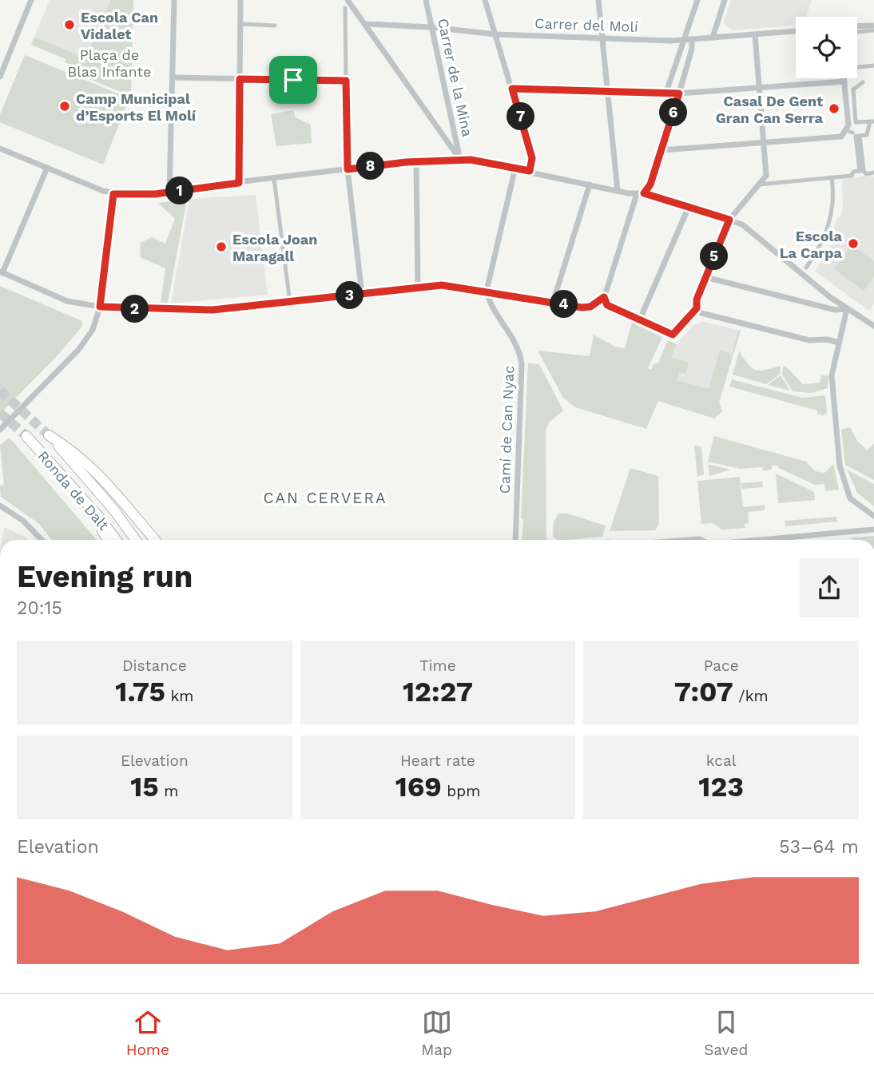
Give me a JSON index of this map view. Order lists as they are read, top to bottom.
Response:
{
  "streets": {
    "highway": ["Ronda de Dalt"],
    "street": ["Carrer del Molí", "Carrer de la Mina", "Camí de Can Nyac"]
  },
  "crossings": [
    ["Carrer del Molí", "Carrer de la Mina"]
  ],
  "districts": ["CAN CERVERA"],
  "parks": ["Plaça de Blas Infante"],
  "places": [
    "Escola Can Vidalet",
    "Camp Municipal d’Esports El Molí",
    "Casal De Gent Gran Can Serra",
    "Escola La Carpa",
    "Escola Joan Maragall"
  ],
  "page": {
    "pins": [
      "6",
      "7",
      "8",
      "1",
      "5",
      "3",
      "4",
      "2"
    ],
    "heading": ["Evening run", "20:15"],
    "stats": [
      ["Distance", "1.75 km"],
      ["Time", "12:27"],
      ["Pace", "7:07 /km"],
      ["Elevation", "15 m"],
      ["Heart rate", "169 bpm"],
      ["kcal", "123"]
    ],
    "chart": ["Elevation", "53–64 m"],
    "tabs": ["Home", "Map", "Saved"]
  }
}
